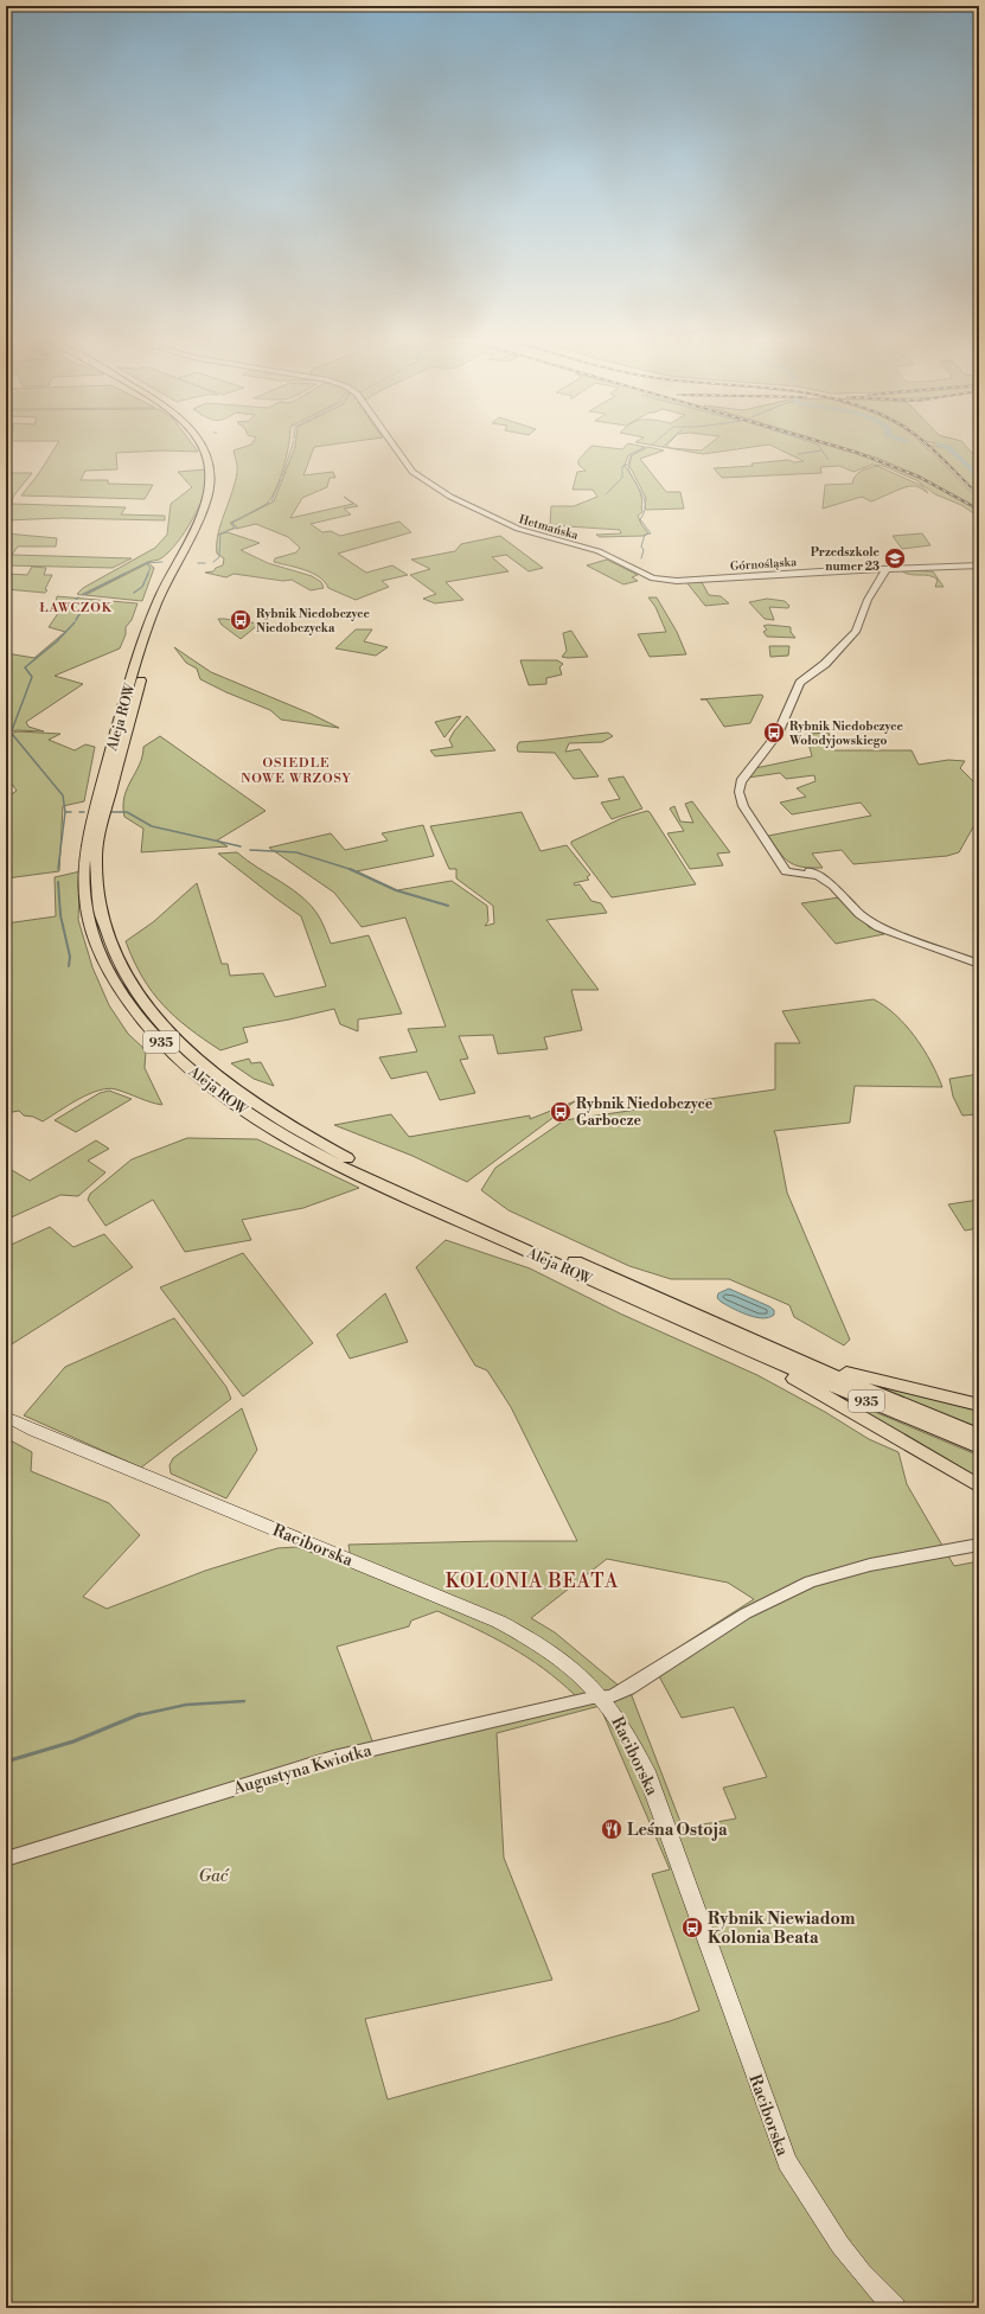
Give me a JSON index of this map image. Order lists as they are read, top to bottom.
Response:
{
  "streets": {
    "main road": ["Aleja ROW", "935", "Raciborska"],
    "street": ["Hetmańska", "Górnośląska", "Augustyna Kwiotka"]
  },
  "crossings": [
    ["Hetmańska", "Górnośląska"],
    ["Raciborska", "Augustyna Kwiotka"]
  ],
  "districts": ["ŁAWCZOK", "OSIEDLE NOWE WRZOSY", "KOLONIA BEATA"],
  "parks": ["Gać"],
  "places": {
    "school or university": ["Przedszkole numer 23"],
    "bus stop": [
      "Rybnik Niedobczyce Niedobczycka",
      "Rybnik Niedobczyce Wołodyjowskiego",
      "Rybnik Niedobczyce Garbocze",
      "Rybnik Niewiadom Kolonia Beata"
    ],
    "restaurant": ["Leśna Ostoja"]
  }
}
